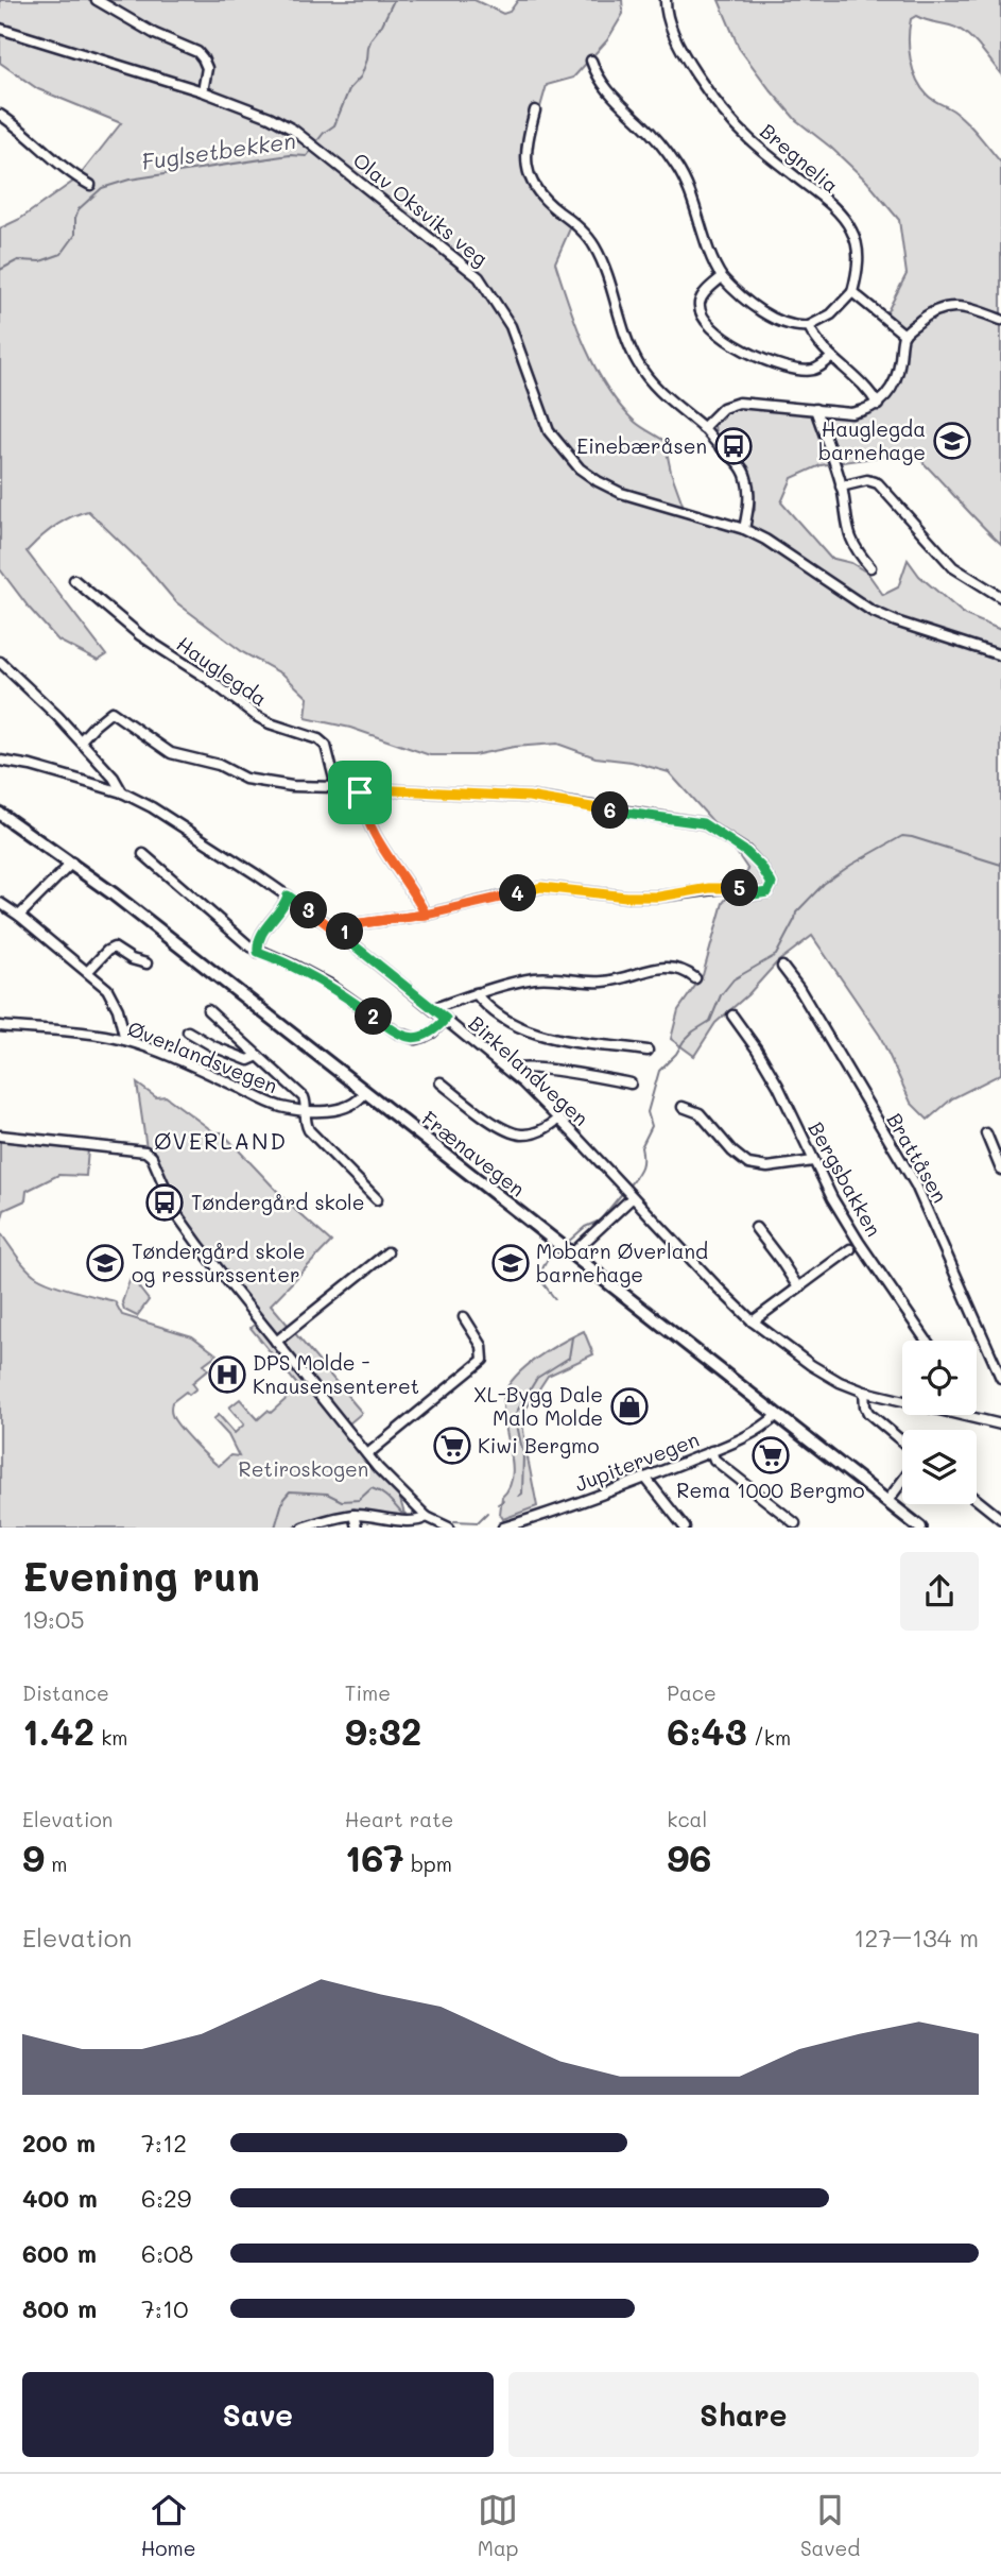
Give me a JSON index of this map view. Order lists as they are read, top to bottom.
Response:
{
  "streets": {
    "main road": ["Frænavegen"],
    "street": [
      "Bregnelia",
      "Olav Oksviks veg",
      "Hauglegda",
      "Øverlandsvegen",
      "Birkelandvegen",
      "Brattåsen",
      "Bergsbakken",
      "Jupitervegen"
    ]
  },
  "crossings": [
    ["Øverlandsvegen", "Frænavegen"],
    ["Frænavegen", "Jupitervegen"]
  ],
  "districts": ["ØVERLAND"],
  "water": ["Fuglsetbekken"],
  "parks": ["Retiroskogen"],
  "places": {
    "school or university": ["Hauglegda barnehage", "Tøndergård skole og ressurssenter", "Mobarn Øverland barnehage"],
    "bus stop": ["Einebæråsen", "Tøndergård skole"],
    "hospital": ["DPS Molde - Knausensenteret"],
    "shop": ["XL-Bygg Dale Malo Molde"],
    "supermarket": ["Kiwi Bergmo", "Rema 1000 Bergmo"]
  },
  "page": {
    "pins": [
      "6",
      "5",
      "4",
      "3",
      "1",
      "2"
    ],
    "heading": ["Evening run", "19:05"],
    "stats": [
      ["Distance", "1.42 km"],
      ["Time", "9:32"],
      ["Pace", "6:43 /km"],
      ["Elevation", "9 m"],
      ["Heart rate", "167 bpm"],
      ["kcal", "96"]
    ],
    "chart": ["Elevation", "127–134 m"],
    "list": [
      {
        "name": "200 m",
        "note": "7:12"
      },
      {
        "name": "400 m",
        "note": "6:29"
      },
      {
        "name": "600 m",
        "note": "6:08"
      },
      {
        "name": "800 m",
        "note": "7:10"
      }
    ],
    "buttons": ["Save", "Share"],
    "tabs": ["Home", "Map", "Saved"]
  }
}
